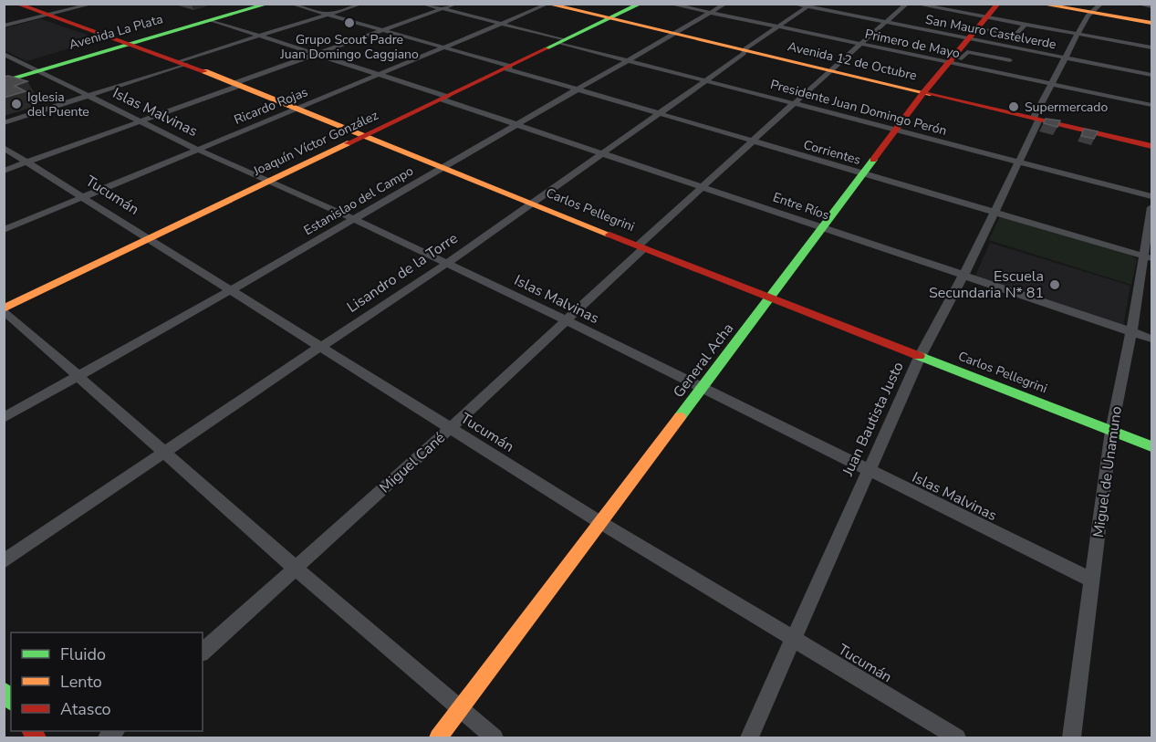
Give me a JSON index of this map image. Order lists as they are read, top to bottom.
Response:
{
  "streets": {
    "street": [
      "Avenida La Plata",
      "San Mauro Castelverde",
      "Primero de Mayo",
      "Avenida 12 de Octubre",
      "Ricardo Rojas",
      "Presidente Juan Domingo Perón",
      "Islas Malvinas",
      "Joaquín Víctor González",
      "Corrientes",
      "Tucumán",
      "Estanislao del Campo",
      "Entre Ríos",
      "Carlos Pellegrini",
      "Lisandro de la Torre",
      "General Acha",
      "Juan Bautista Justo",
      "Miguel Cané",
      "Miguel de Unamuno"
    ]
  },
  "crossings": [
    ["Avenida La Plata", "Islas Malvinas"],
    ["Avenida La Plata", "Entre Ríos"],
    ["Avenida La Plata", "Carlos Pellegrini"],
    ["San Mauro Castelverde", "Lisandro de la Torre"],
    ["San Mauro Castelverde", "General Acha"],
    ["San Mauro Castelverde", "Juan Bautista Justo"],
    ["San Mauro Castelverde", "Miguel Cané"],
    ["Primero de Mayo", "Estanislao del Campo"],
    ["Primero de Mayo", "Lisandro de la Torre"],
    ["Primero de Mayo", "General Acha"],
    ["Primero de Mayo", "Juan Bautista Justo"],
    ["Primero de Mayo", "Miguel Cané"],
    ["Avenida 12 de Octubre", "Ricardo Rojas"],
    ["Avenida 12 de Octubre", "Joaquín Víctor González"],
    ["Avenida 12 de Octubre", "Estanislao del Campo"],
    ["Avenida 12 de Octubre", "Lisandro de la Torre"],
    ["Avenida 12 de Octubre", "General Acha"],
    ["Avenida 12 de Octubre", "Juan Bautista Justo"],
    ["Avenida 12 de Octubre", "Miguel Cané"],
    ["Ricardo Rojas", "Presidente Juan Domingo Perón"],
    ["Ricardo Rojas", "Islas Malvinas"],
    ["Ricardo Rojas", "Corrientes"],
    ["Ricardo Rojas", "Tucumán"],
    ["Ricardo Rojas", "Entre Ríos"],
    ["Ricardo Rojas", "Carlos Pellegrini"],
    ["Presidente Juan Domingo Perón", "Joaquín Víctor González"],
    ["Presidente Juan Domingo Perón", "Estanislao del Campo"],
    ["Presidente Juan Domingo Perón", "Lisandro de la Torre"],
    ["Presidente Juan Domingo Perón", "General Acha"],
    ["Presidente Juan Domingo Perón", "Juan Bautista Justo"],
    ["Presidente Juan Domingo Perón", "Miguel Cané"],
    ["Islas Malvinas", "Joaquín Víctor González"],
    ["Islas Malvinas", "Estanislao del Campo"],
    ["Islas Malvinas", "Lisandro de la Torre"],
    ["Islas Malvinas", "General Acha"],
    ["Islas Malvinas", "Juan Bautista Justo"],
    ["Islas Malvinas", "Miguel Cané"],
    ["Islas Malvinas", "Miguel de Unamuno"],
    ["Joaquín Víctor González", "Corrientes"],
    ["Joaquín Víctor González", "Tucumán"],
    ["Joaquín Víctor González", "Entre Ríos"],
    ["Joaquín Víctor González", "Carlos Pellegrini"],
    ["Corrientes", "Estanislao del Campo"],
    ["Corrientes", "Lisandro de la Torre"],
    ["Corrientes", "General Acha"],
    ["Corrientes", "Juan Bautista Justo"],
    ["Corrientes", "Miguel Cané"],
    ["Corrientes", "Miguel de Unamuno"],
    ["Tucumán", "Estanislao del Campo"],
    ["Tucumán", "Lisandro de la Torre"],
    ["Tucumán", "General Acha"],
    ["Tucumán", "Juan Bautista Justo"],
    ["Tucumán", "Miguel Cané"],
    ["Estanislao del Campo", "Entre Ríos"],
    ["Estanislao del Campo", "Carlos Pellegrini"],
    ["Entre Ríos", "Lisandro de la Torre"],
    ["Entre Ríos", "General Acha"],
    ["Entre Ríos", "Juan Bautista Justo"],
    ["Entre Ríos", "Miguel Cané"],
    ["Entre Ríos", "Miguel de Unamuno"],
    ["Carlos Pellegrini", "Lisandro de la Torre"],
    ["Carlos Pellegrini", "General Acha"],
    ["Carlos Pellegrini", "Juan Bautista Justo"],
    ["Carlos Pellegrini", "Miguel Cané"],
    ["Carlos Pellegrini", "Miguel de Unamuno"]
  ],
  "places": [
    "Grupo Scout Padre Juan Domingo Caggiano",
    "Iglesia del Puente",
    "Supermercado",
    "Escuela Secundaria N* 81"
  ],
  "legend": ["Fluido", "Lento", "Atasco"]
}
